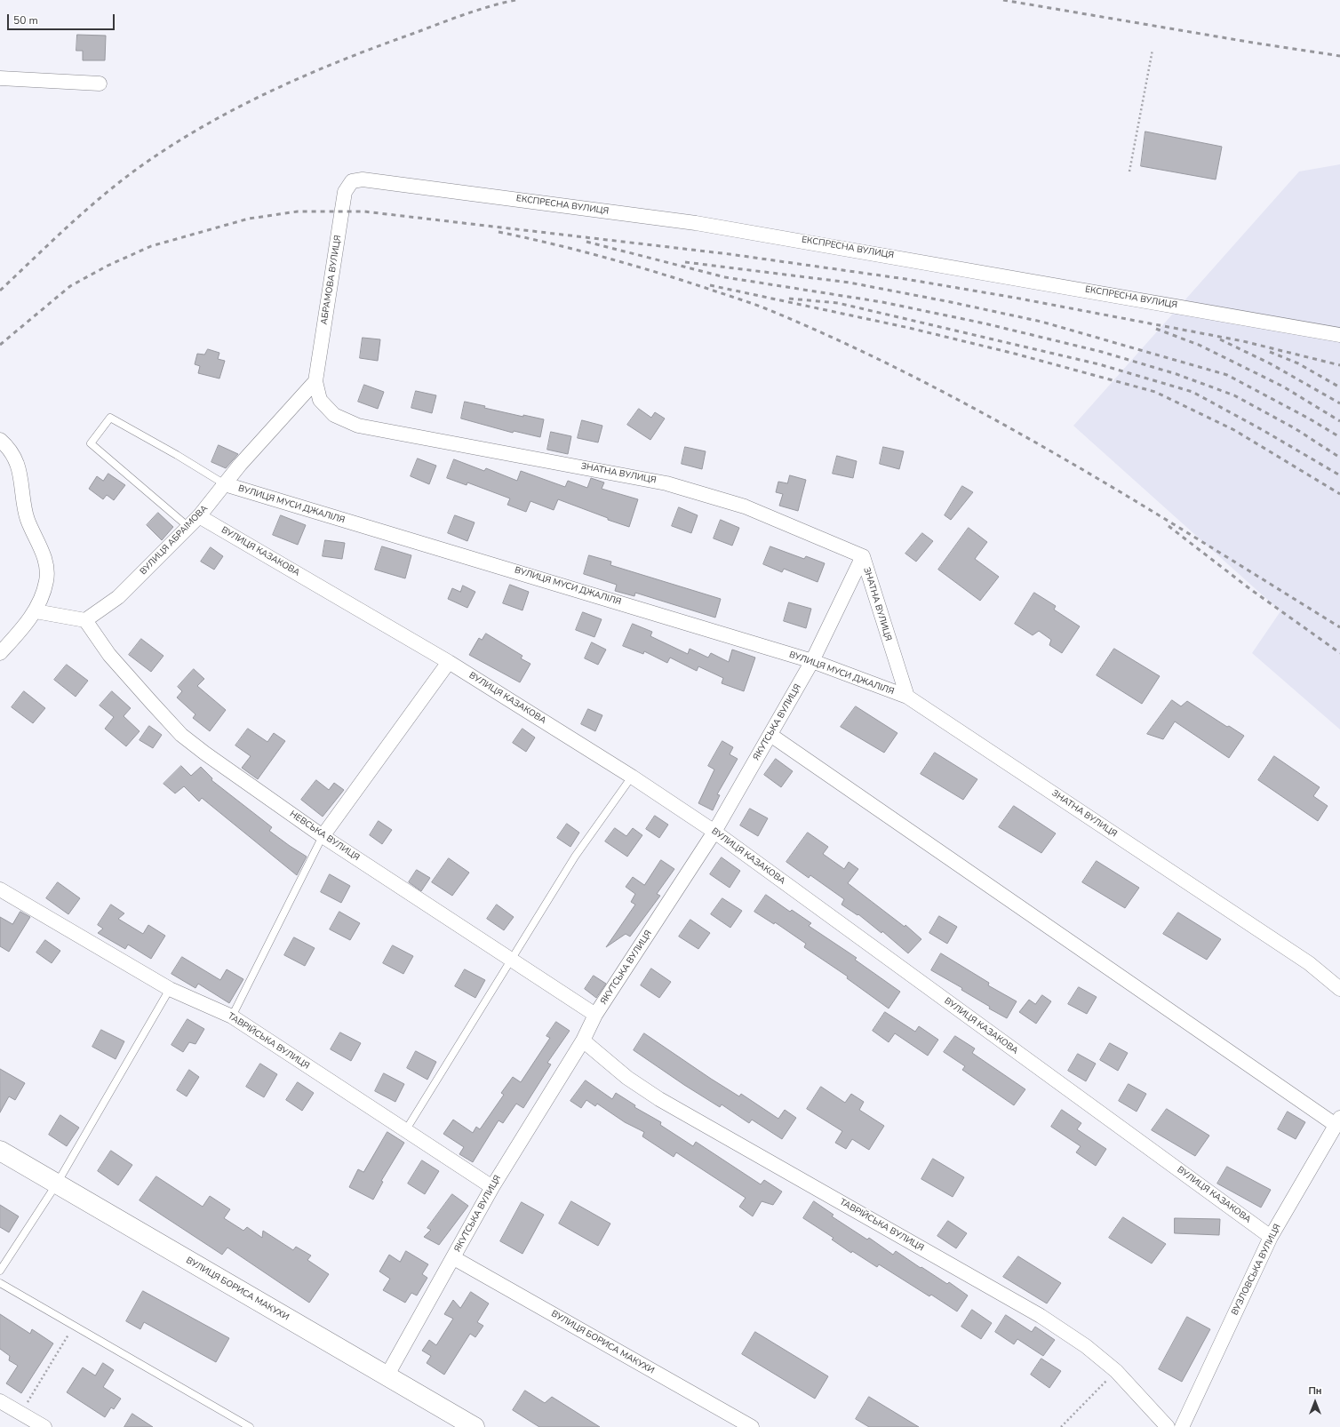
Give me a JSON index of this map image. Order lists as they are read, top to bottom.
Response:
{
  "streets": {
    "main road": ["ВУЛИЦЯ БОРИСА МАКУХИ"],
    "street": [
      "ЕКСПРЕСНА ВУЛИЦЯ",
      "АБРАМОВА ВУЛИЦЯ",
      "ЗНАТНА ВУЛИЦЯ",
      "ВУЛИЦЯ МУСИ ДЖАЛІЛЯ",
      "ВУЛИЦЯ АБРАІМОВА",
      "ВУЛИЦЯ КАЗАКОВА",
      "ЯКУТСЬКА ВУЛИЦЯ",
      "НЕВСЬКА ВУЛИЦЯ",
      "ТАВРІЙСЬКА ВУЛИЦЯ",
      "ВУЗЛОВСЬКА ВУЛИЦЯ"
    ]
  },
  "crossings": [
    ["ЕКСПРЕСНА ВУЛИЦЯ", "АБРАМОВА ВУЛИЦЯ"],
    ["АБРАМОВА ВУЛИЦЯ", "ЗНАТНА ВУЛИЦЯ"],
    ["АБРАМОВА ВУЛИЦЯ", "ВУЛИЦЯ АБРАІМОВА"],
    ["ЗНАТНА ВУЛИЦЯ", "ВУЛИЦЯ МУСИ ДЖАЛІЛЯ"],
    ["ЗНАТНА ВУЛИЦЯ", "ВУЛИЦЯ АБРАІМОВА"],
    ["ЗНАТНА ВУЛИЦЯ", "ЯКУТСЬКА ВУЛИЦЯ"],
    ["ВУЛИЦЯ МУСИ ДЖАЛІЛЯ", "ВУЛИЦЯ АБРАІМОВА"],
    ["ВУЛИЦЯ МУСИ ДЖАЛІЛЯ", "ЯКУТСЬКА ВУЛИЦЯ"],
    ["ВУЛИЦЯ АБРАІМОВА", "ВУЛИЦЯ КАЗАКОВА"],
    ["ВУЛИЦЯ АБРАІМОВА", "НЕВСЬКА ВУЛИЦЯ"],
    ["ВУЛИЦЯ КАЗАКОВА", "ЯКУТСЬКА ВУЛИЦЯ"],
    ["ВУЛИЦЯ КАЗАКОВА", "ВУЗЛОВСЬКА ВУЛИЦЯ"],
    ["ЯКУТСЬКА ВУЛИЦЯ", "НЕВСЬКА ВУЛИЦЯ"],
    ["ЯКУТСЬКА ВУЛИЦЯ", "ТАВРІЙСЬКА ВУЛИЦЯ"],
    ["ЯКУТСЬКА ВУЛИЦЯ", "ВУЛИЦЯ БОРИСА МАКУХИ"]
  ],
  "scale_bar": "50 m",
  "north": "top"
}
